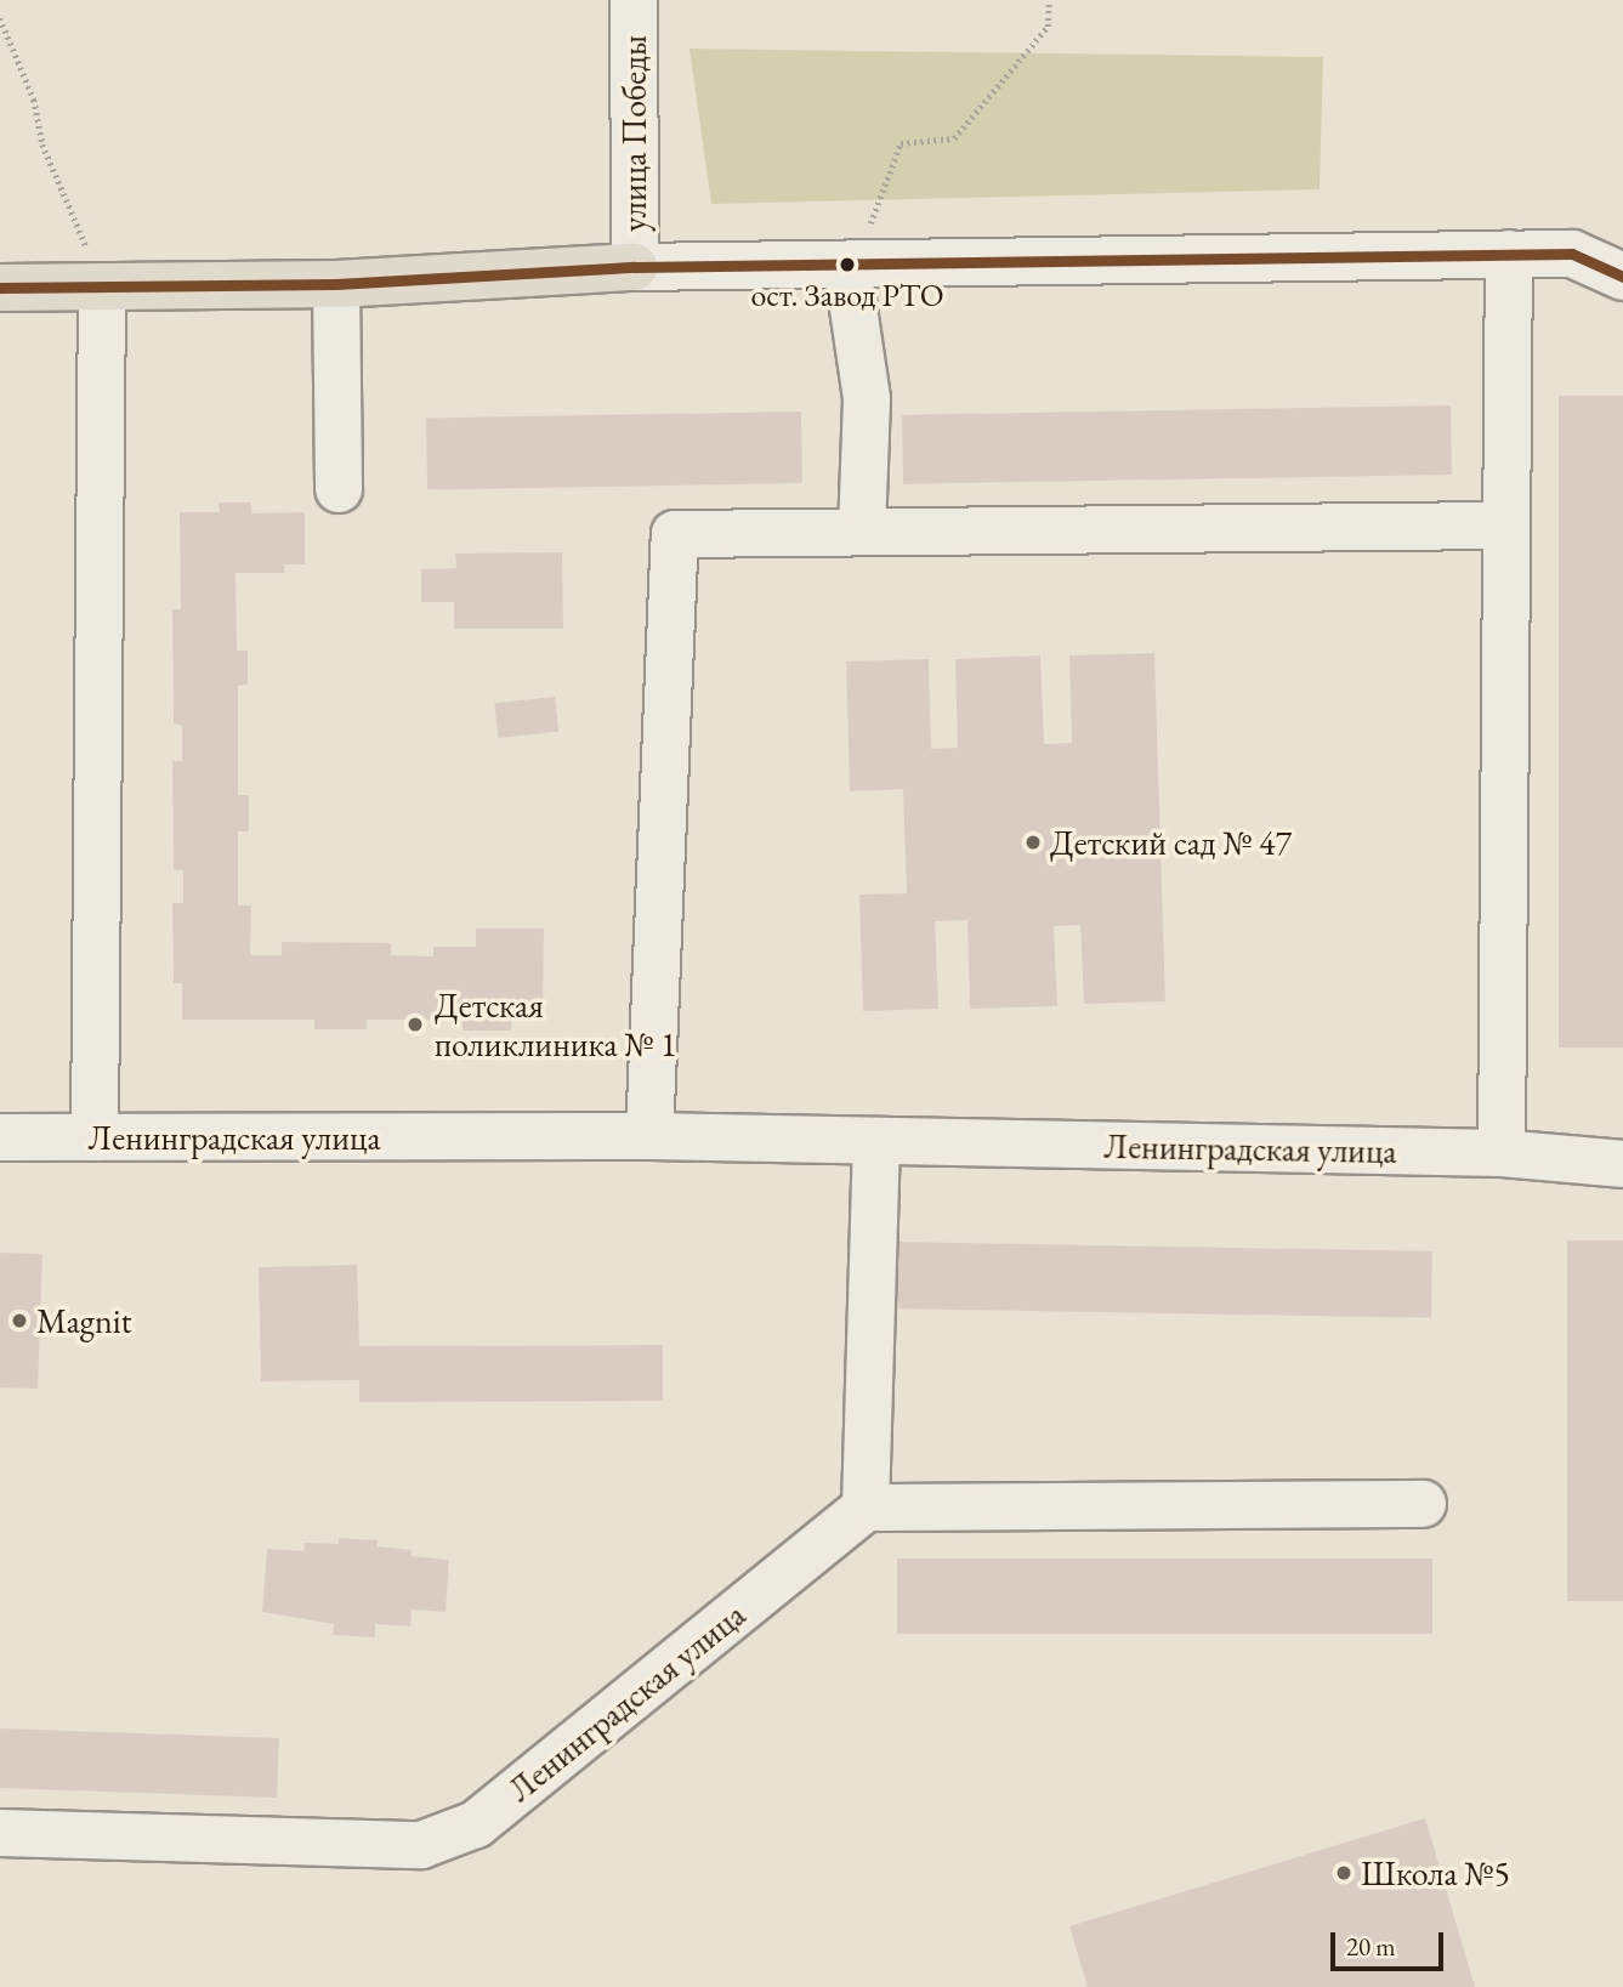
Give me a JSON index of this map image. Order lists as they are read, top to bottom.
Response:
{
  "streets": {
    "main road": ["улица Победы"],
    "street": ["Ленинградская улица"]
  },
  "places": [
    "ост. Завод РТО",
    "Детский сад № 47",
    "Детская поликлиника № 1",
    "Magnit",
    "Школа №5"
  ],
  "scale_bar": "20 m"
}
